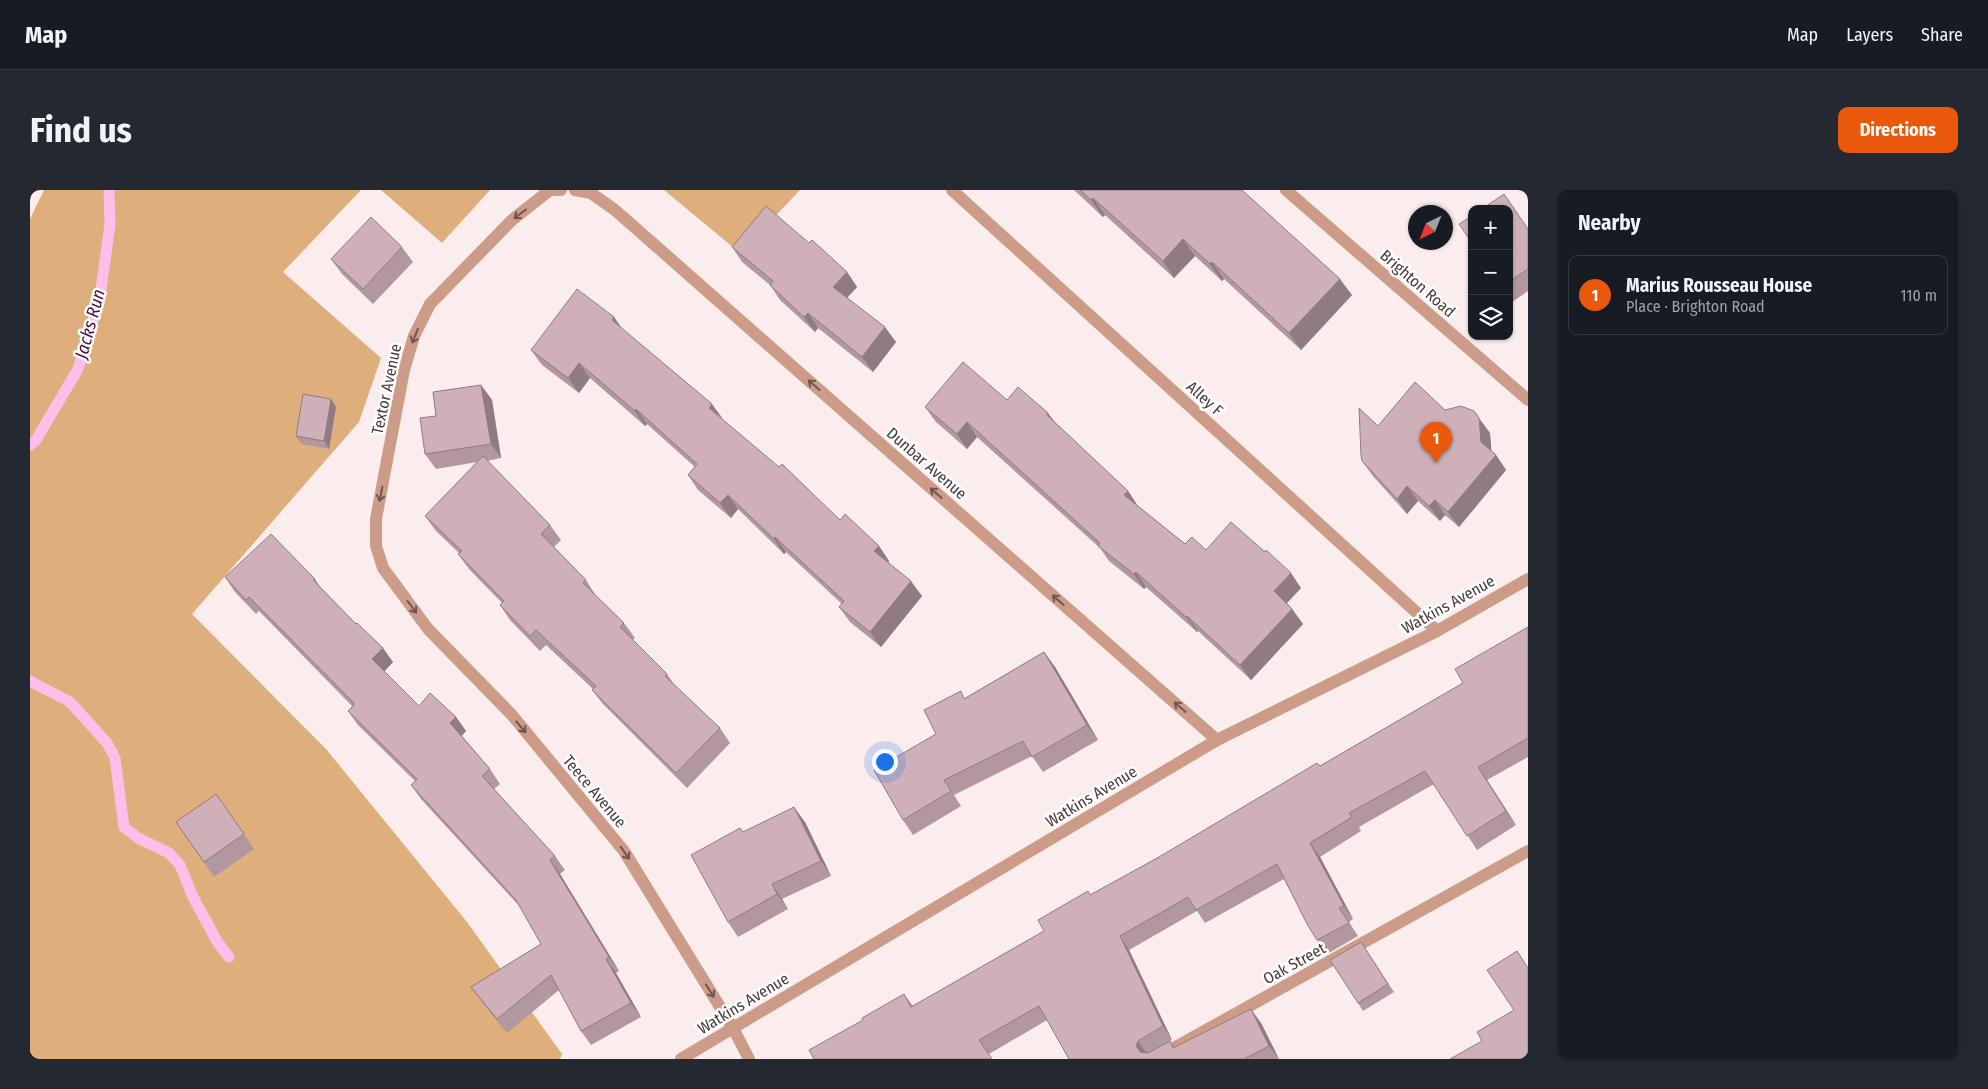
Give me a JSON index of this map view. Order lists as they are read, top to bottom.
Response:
{
  "streets": {
    "street": [
      "Brighton Road",
      "Textor Avenue",
      "Alley F",
      "Dunbar Avenue",
      "Watkins Avenue",
      "Teece Avenue",
      "Oak Street"
    ]
  },
  "crossings": [
    ["Textor Avenue", "Teece Avenue"],
    ["Alley F", "Watkins Avenue"],
    ["Dunbar Avenue", "Watkins Avenue"],
    ["Watkins Avenue", "Teece Avenue"]
  ],
  "one_way": ["Textor Avenue", "Dunbar Avenue", "Teece Avenue"],
  "water": ["Jacks Run"],
  "north": "bottom left",
  "page": {
    "header": "Map",
    "nav": ["Map", "Layers", "Share"],
    "buttons": "Directions",
    "title": "Find us",
    "heading": "Nearby",
    "map_buttons": ["+", "−"],
    "list": [
      {
        "mark": "1",
        "name": "Marius Rousseau House",
        "note": "Place · Brighton Road",
        "value": "110 m"
      }
    ],
    "pins": "1"
  }
}
